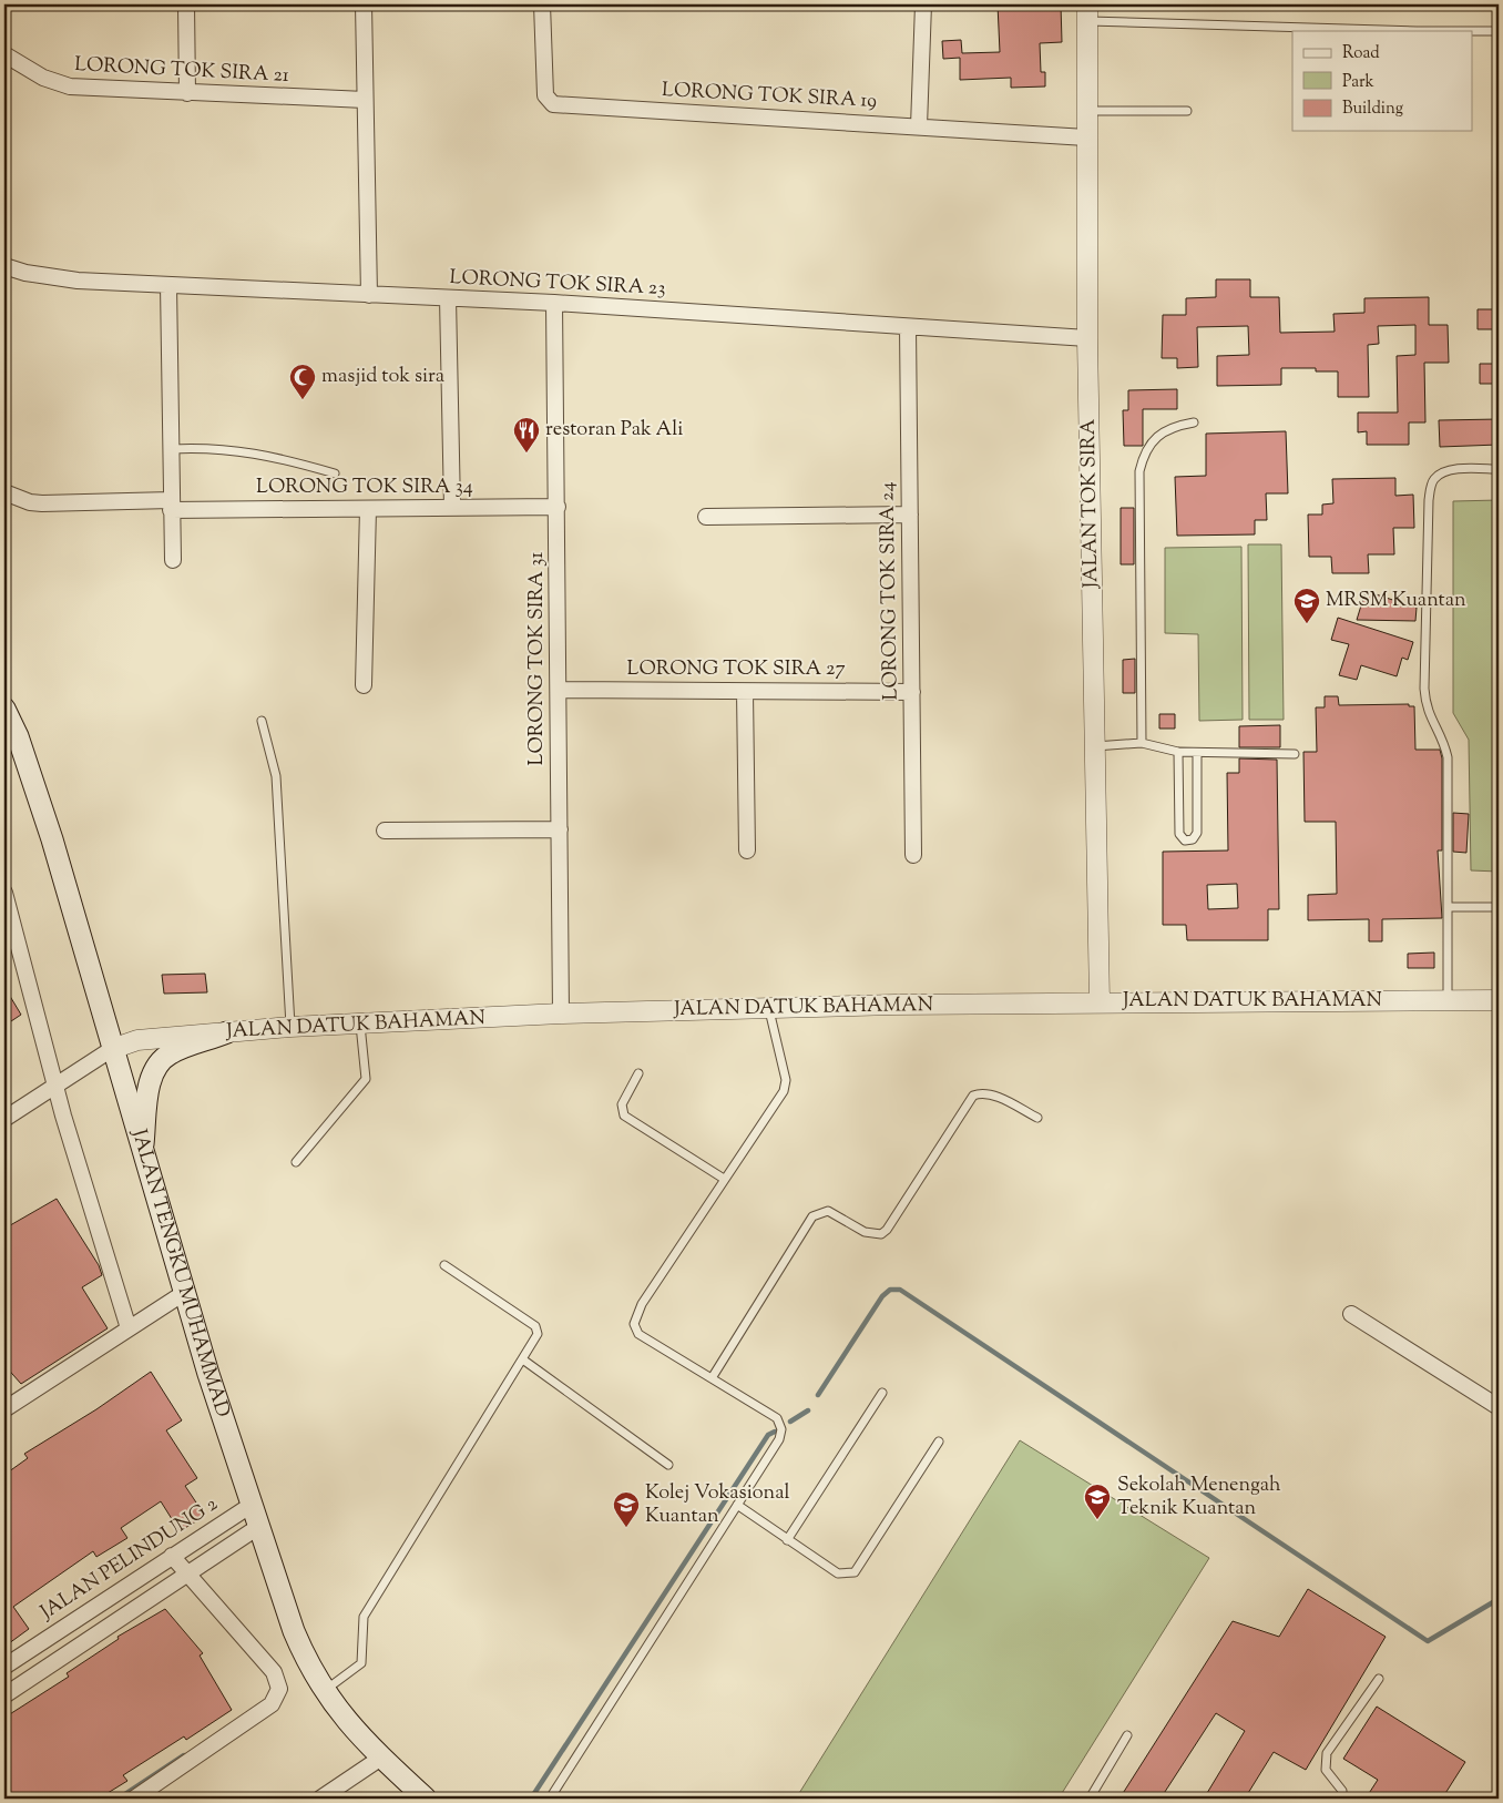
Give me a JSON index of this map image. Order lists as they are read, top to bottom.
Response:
{
  "streets": {
    "main road": ["JALAN TENGKU MUHAMMAD"],
    "street": [
      "LORONG TOK SIRA 21",
      "LORONG TOK SIRA 19",
      "LORONG TOK SIRA 23",
      "LORONG TOK SIRA 34",
      "JALAN TOK SIRA",
      "LORONG TOK SIRA 24",
      "LORONG TOK SIRA 31",
      "LORONG TOK SIRA 27",
      "JALAN DATUK BAHAMAN",
      "JALAN PELINDUNG 2"
    ]
  },
  "crossings": [
    ["LORONG TOK SIRA 19", "JALAN TOK SIRA"],
    ["LORONG TOK SIRA 23", "JALAN TOK SIRA"],
    ["LORONG TOK SIRA 23", "LORONG TOK SIRA 24"],
    ["LORONG TOK SIRA 23", "LORONG TOK SIRA 31"],
    ["LORONG TOK SIRA 34", "LORONG TOK SIRA 31"],
    ["JALAN TOK SIRA", "JALAN DATUK BAHAMAN"],
    ["LORONG TOK SIRA 24", "LORONG TOK SIRA 27"],
    ["LORONG TOK SIRA 31", "LORONG TOK SIRA 27"],
    ["LORONG TOK SIRA 31", "JALAN DATUK BAHAMAN"],
    ["JALAN DATUK BAHAMAN", "JALAN TENGKU MUHAMMAD"],
    ["JALAN TENGKU MUHAMMAD", "JALAN PELINDUNG 2"]
  ],
  "places": {
    "mosque": ["masjid tok sira"],
    "restaurant": ["restoran Pak Ali"],
    "school or university": ["MRSM Kuantan", "Sekolah Menengah Teknik Kuantan", "Kolej Vokasional Kuantan"]
  },
  "legend": ["Road", "Park", "Building"]
}
